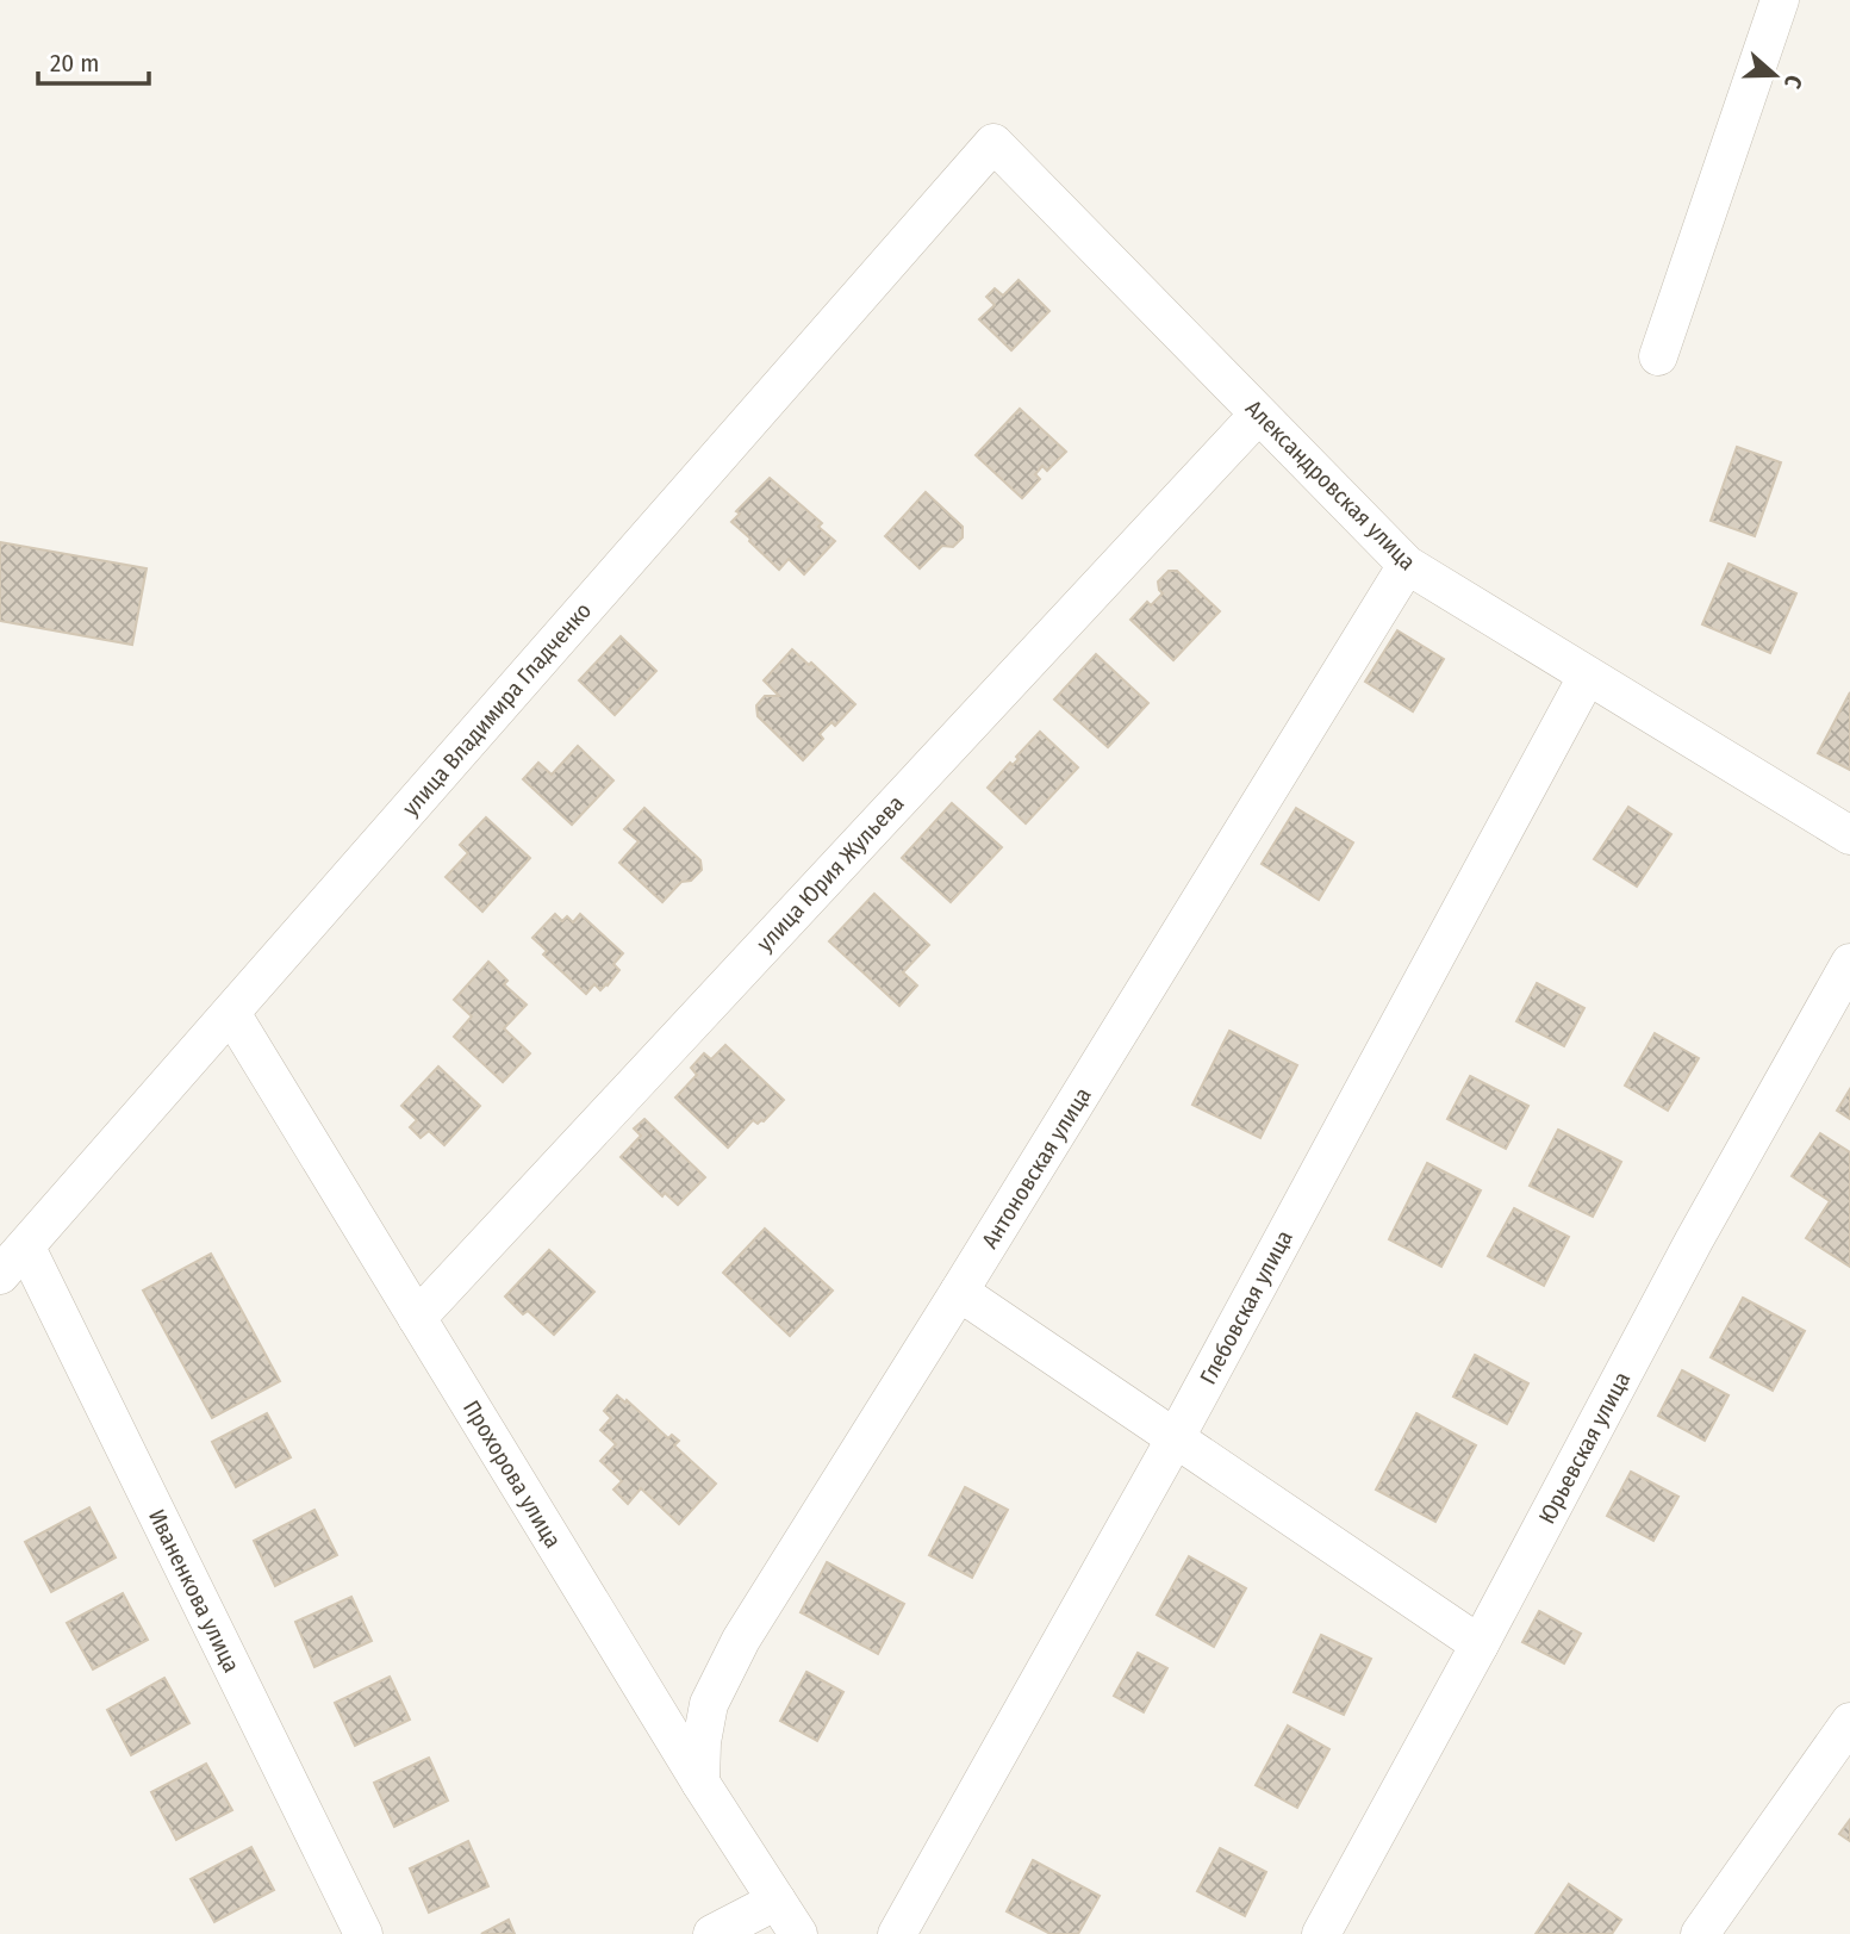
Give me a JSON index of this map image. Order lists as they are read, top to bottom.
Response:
{
  "streets": {
    "street": [
      "Александровская улица",
      "улица Владимира Гладченко",
      "улица Юрия Жульева",
      "Антоновская улица",
      "Глебовская улица",
      "Юрьевская улица",
      "Прохорова улица",
      "Иваненкова улица"
    ]
  },
  "crossings": [
    ["Александровская улица", "улица Владимира Гладченко"],
    ["Александровская улица", "Антоновская улица"],
    ["Александровская улица", "Глебовская улица"],
    ["улица Владимира Гладченко", "Прохорова улица"],
    ["улица Владимира Гладченко", "Иваненкова улица"],
    ["улица Юрия Жульева", "Прохорова улица"],
    ["Антоновская улица", "Прохорова улица"]
  ],
  "scale_bar": "20 m",
  "north": "right"
}
